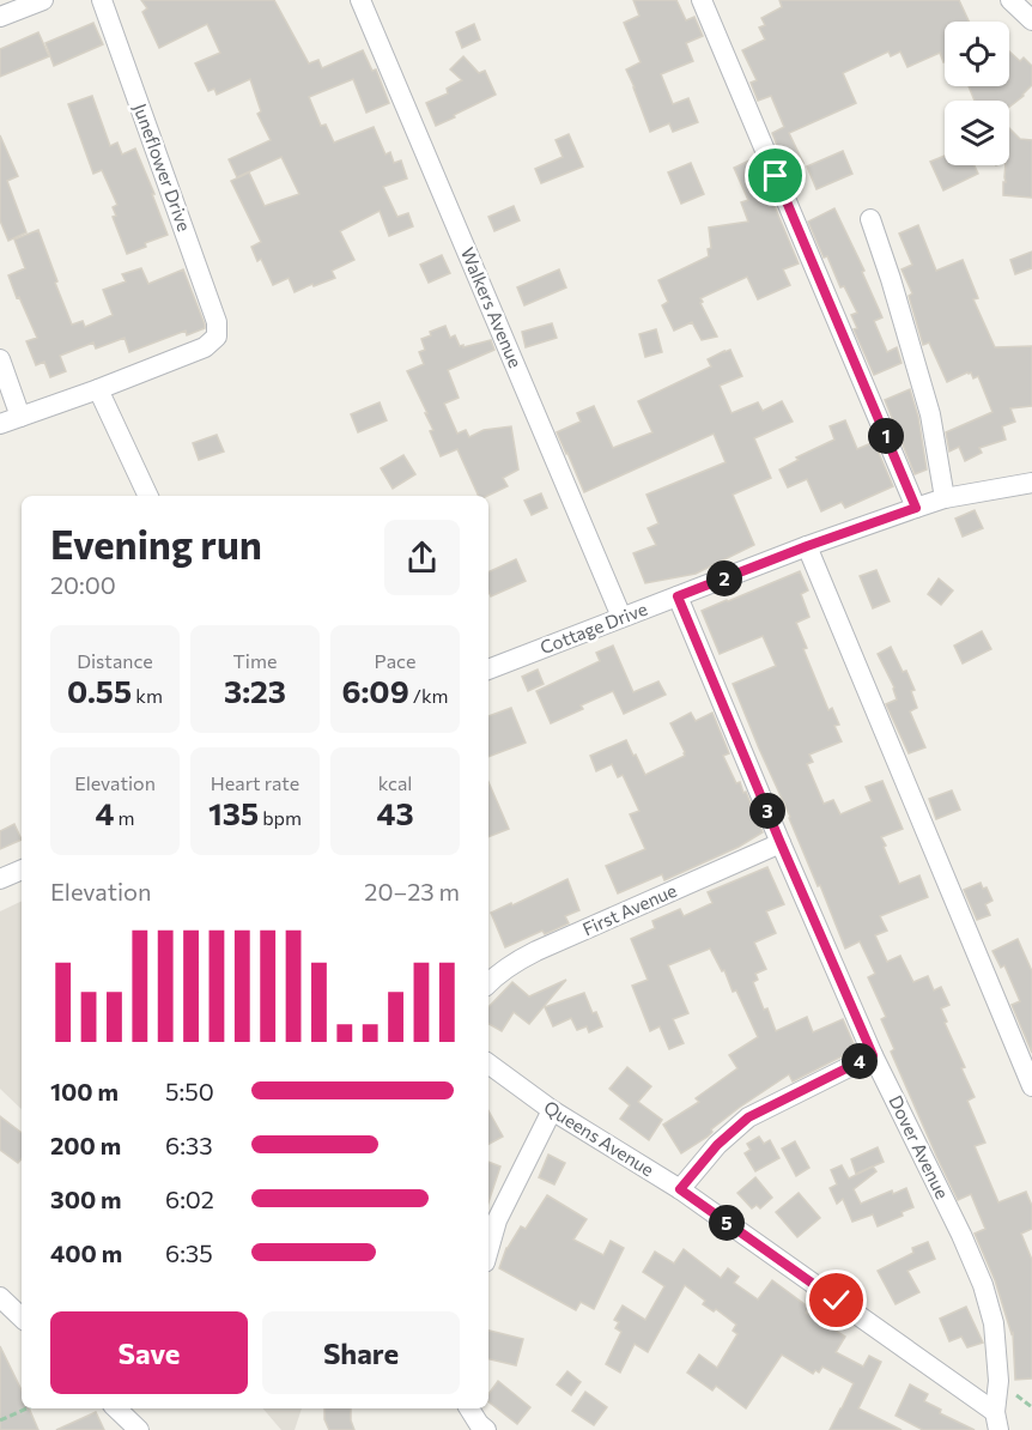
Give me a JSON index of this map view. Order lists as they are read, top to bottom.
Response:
{
  "streets": {
    "street": [
      "Juneflower Drive",
      "Walkers Avenue",
      "Cottage Drive",
      "First Avenue",
      "Queens Avenue",
      "Dover Avenue"
    ]
  },
  "crossings": [
    ["Walkers Avenue", "Cottage Drive"],
    ["Cottage Drive", "Dover Avenue"],
    ["First Avenue", "Dover Avenue"],
    ["Queens Avenue", "Dover Avenue"]
  ],
  "page": {
    "pins": [
      "1",
      "2",
      "3",
      "4",
      "5"
    ],
    "heading": ["Evening run", "20:00"],
    "stats": [
      ["Distance", "0.55 km"],
      ["Time", "3:23"],
      ["Pace", "6:09 /km"],
      ["Elevation", "4 m"],
      ["Heart rate", "135 bpm"],
      ["kcal", "43"]
    ],
    "chart": ["Elevation", "20–23 m"],
    "list": [
      {
        "name": "100 m",
        "note": "5:50"
      },
      {
        "name": "200 m",
        "note": "6:33"
      },
      {
        "name": "300 m",
        "note": "6:02"
      },
      {
        "name": "400 m",
        "note": "6:35"
      }
    ],
    "buttons": ["Save", "Share"]
  }
}
